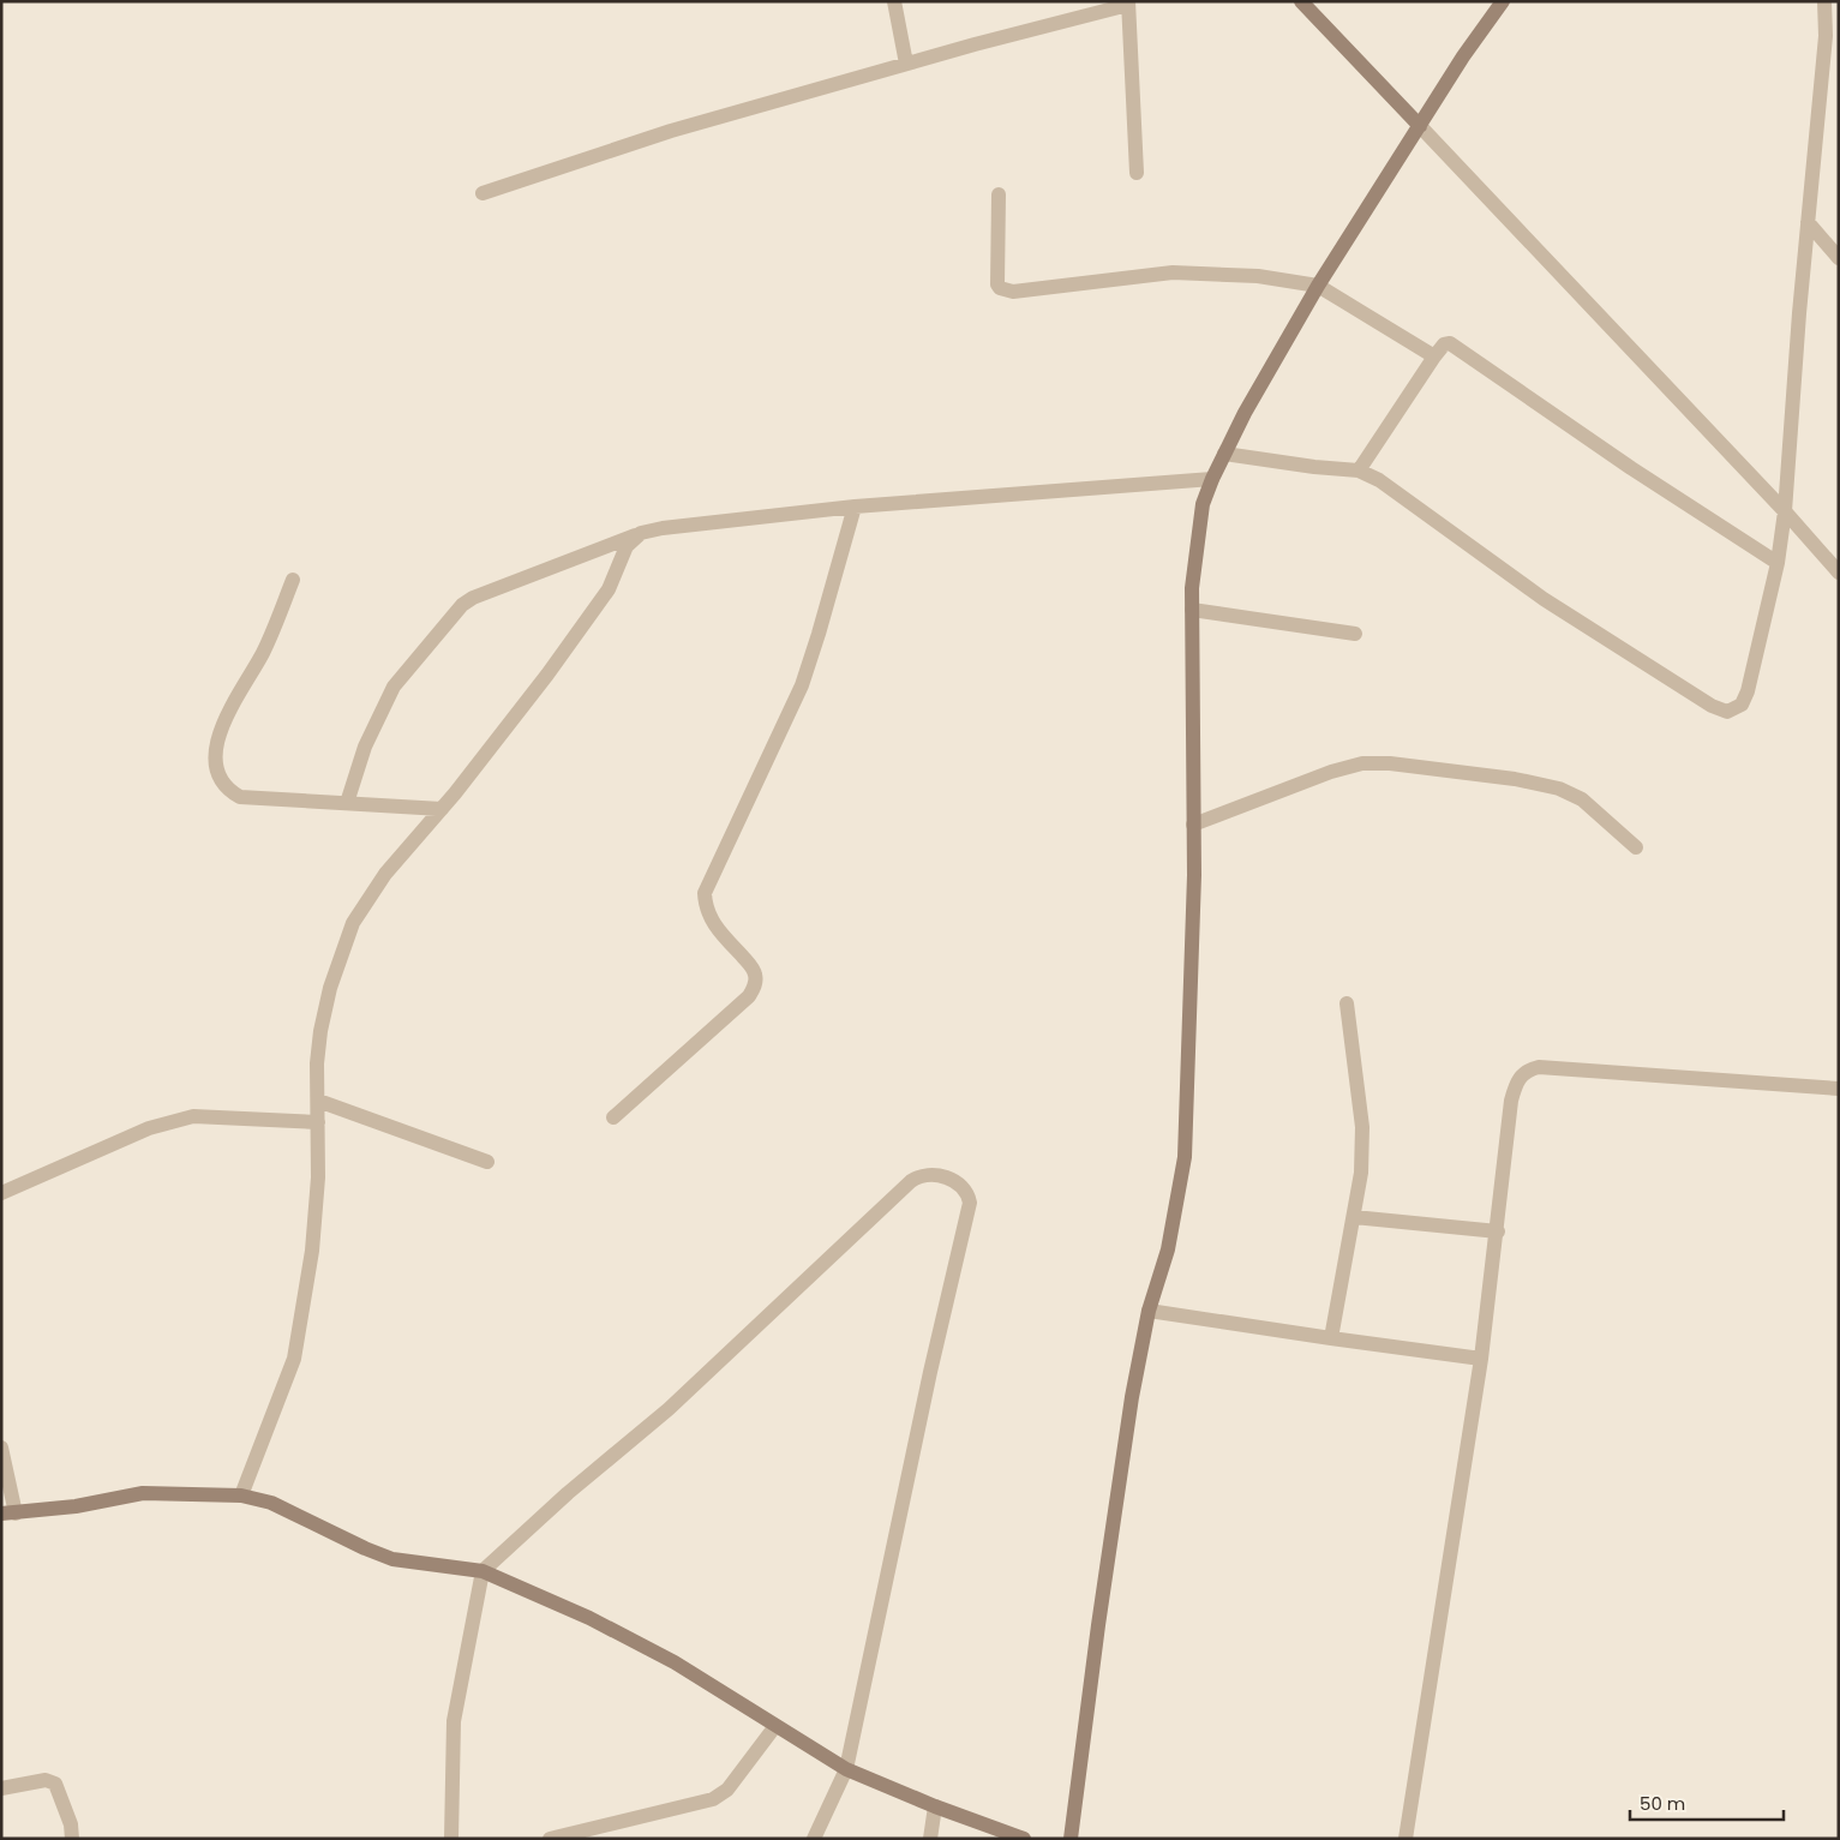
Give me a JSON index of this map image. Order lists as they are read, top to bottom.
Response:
{
  "scale_bar": "50 m"
}
